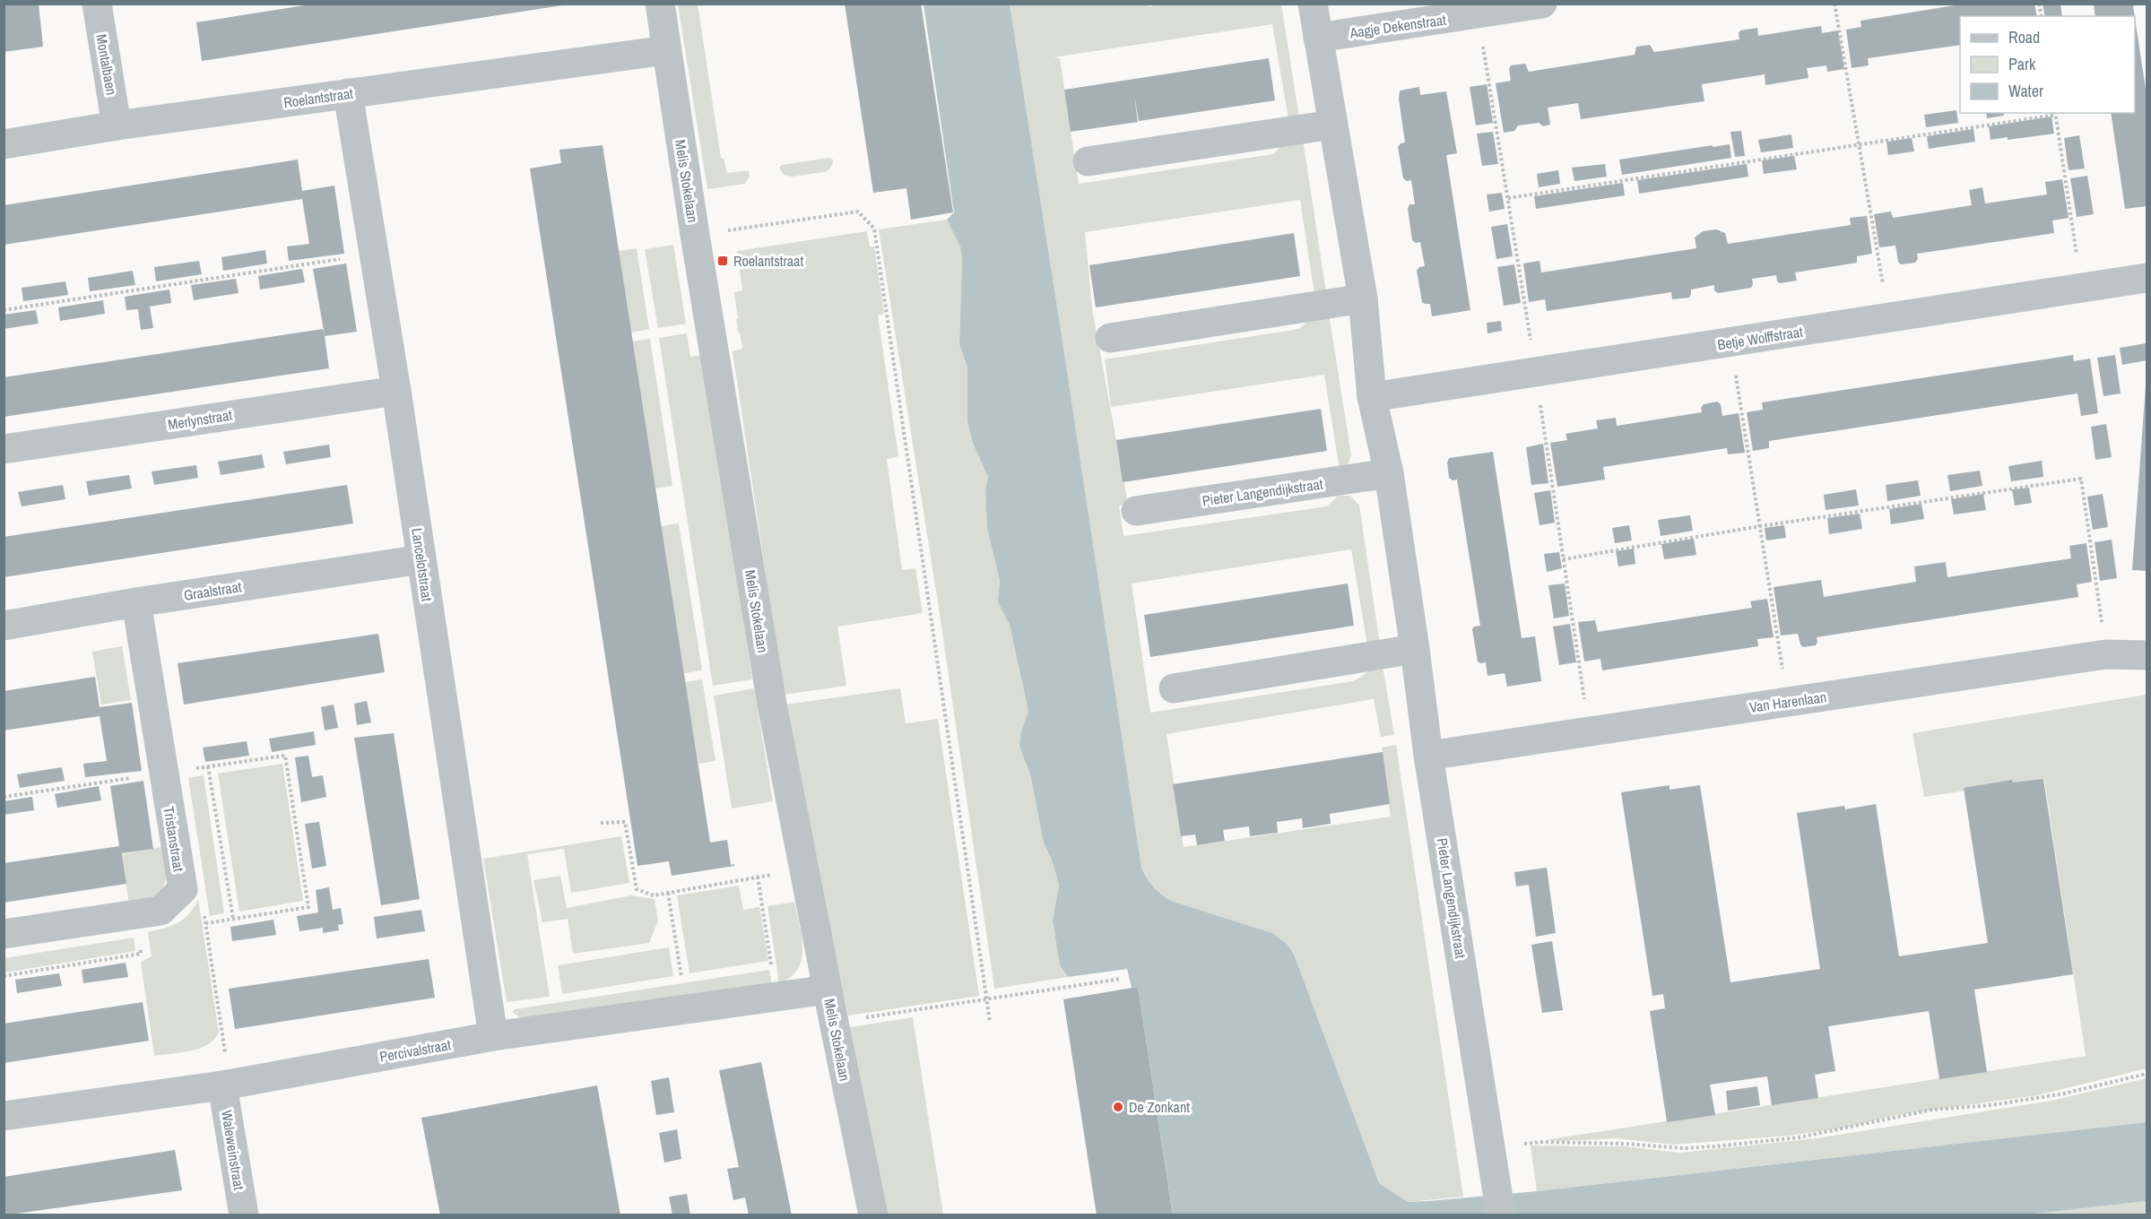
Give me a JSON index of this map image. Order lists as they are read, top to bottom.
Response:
{
  "streets": {
    "street": [
      "Aagje Dekenstraat",
      "Montalbaen",
      "Roelantstraat",
      "Melis Stokelaan",
      "Betje Wolffstraat",
      "Merlynstraat",
      "Pieter Langendijkstraat",
      "Lancelotstraat",
      "Graalstraat",
      "Van Harenlaan",
      "Tristanstraat",
      "Percivalstraat",
      "Waleweinstraat"
    ]
  },
  "crossings": [
    ["Aagje Dekenstraat", "Pieter Langendijkstraat"],
    ["Montalbaen", "Roelantstraat"],
    ["Roelantstraat", "Melis Stokelaan"],
    ["Roelantstraat", "Lancelotstraat"],
    ["Melis Stokelaan", "Percivalstraat"],
    ["Betje Wolffstraat", "Pieter Langendijkstraat"],
    ["Merlynstraat", "Lancelotstraat"],
    ["Pieter Langendijkstraat", "Van Harenlaan"],
    ["Lancelotstraat", "Graalstraat"],
    ["Lancelotstraat", "Percivalstraat"],
    ["Graalstraat", "Tristanstraat"],
    ["Percivalstraat", "Waleweinstraat"]
  ],
  "places": {
    "transit": ["Roelantstraat"],
    "other": ["De Zonkant"]
  },
  "legend": ["Road", "Park", "Water"]
}
